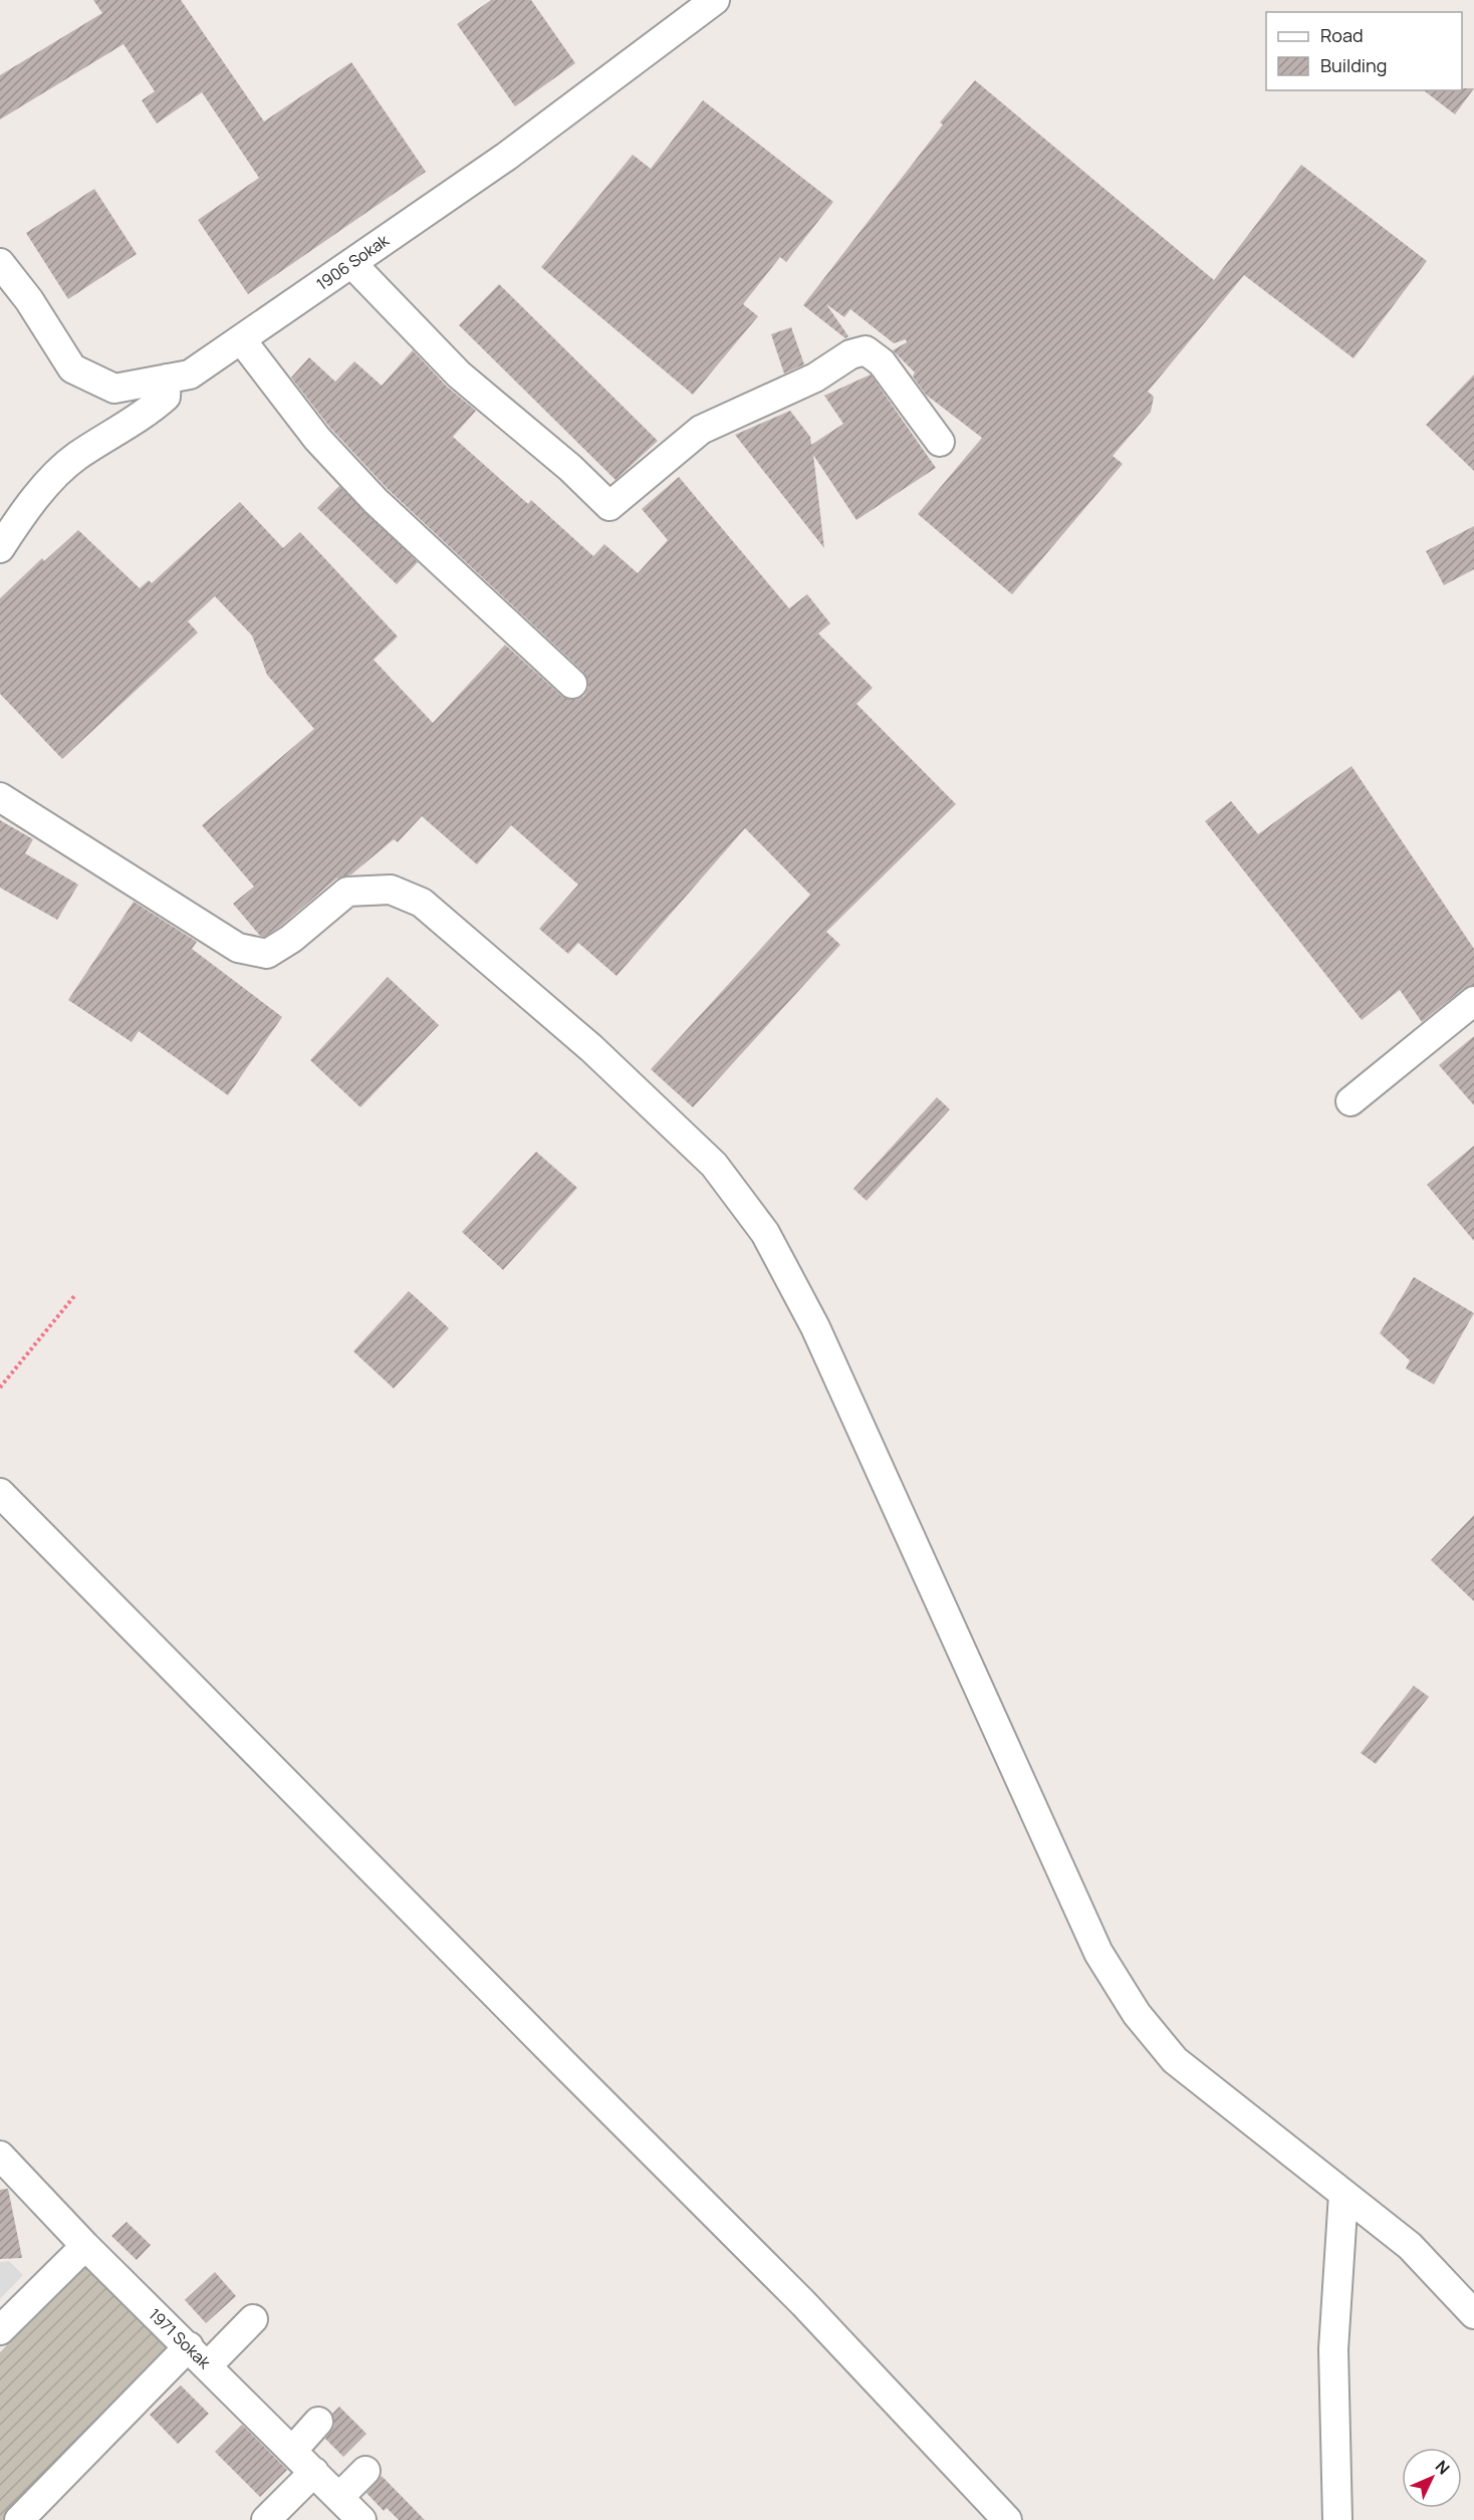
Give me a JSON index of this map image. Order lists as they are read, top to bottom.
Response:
{
  "streets": {
    "street": ["1906 Sokak", "1971 Sokak"]
  },
  "legend": ["Road", "Building"],
  "north": "top right"
}
